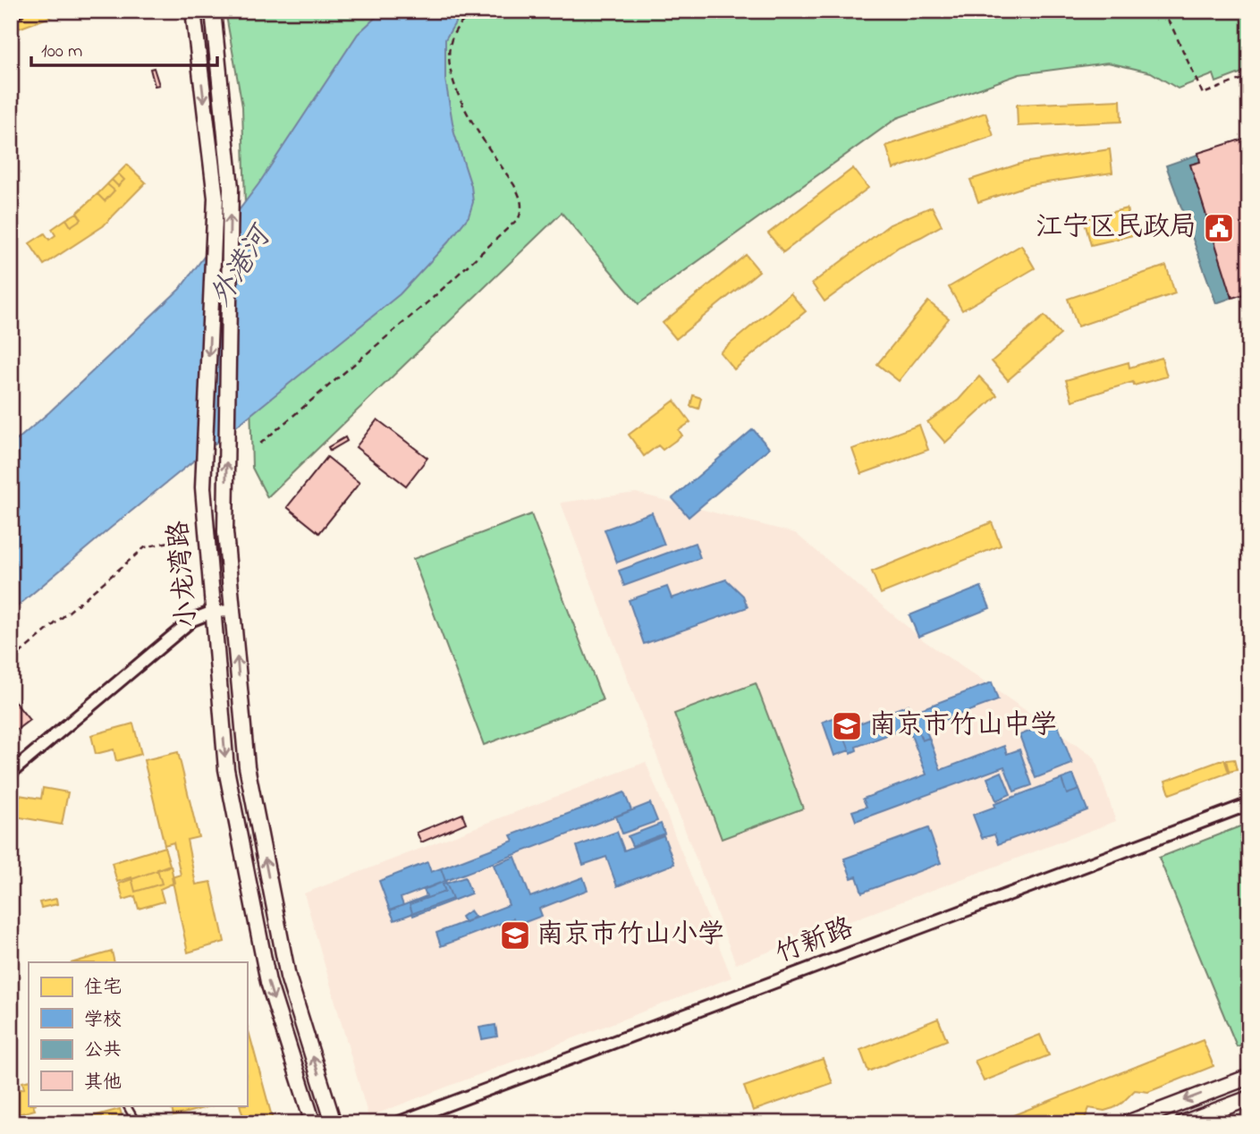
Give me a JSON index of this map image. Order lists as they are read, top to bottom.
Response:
{
  "streets": {
    "main road": ["小龙湾路"],
    "street": ["竹新路"]
  },
  "water": ["外港河"],
  "places": {
    "public building": ["江宁区民政局"],
    "school or university": ["南京市竹山中学", "南京市竹山小学"]
  },
  "legend": [
    "住宅",
    "学校",
    "公共",
    "其他"
  ],
  "scale_bar": "100 m"
}
